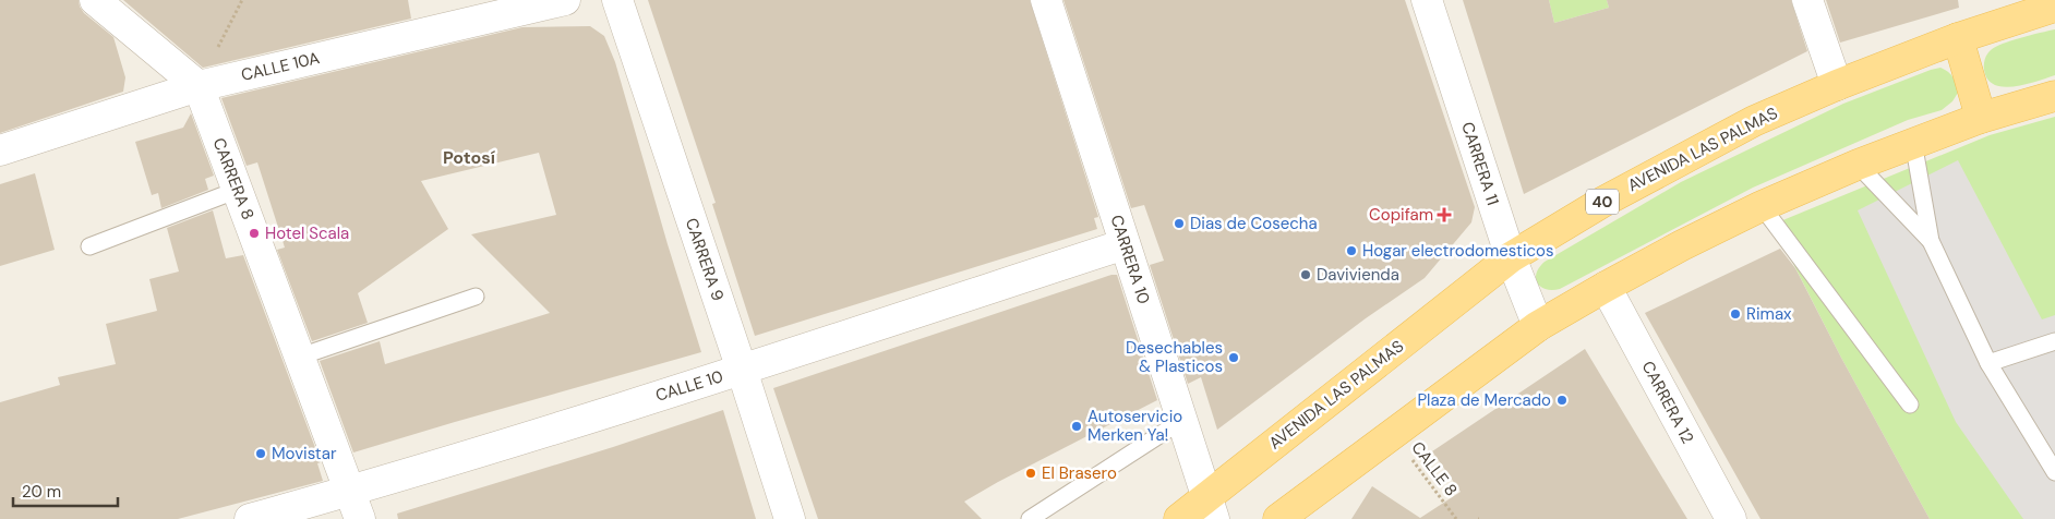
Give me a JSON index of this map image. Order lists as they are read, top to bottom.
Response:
{
  "streets": {
    "main road": ["AVENIDA LAS PALMAS", "40"],
    "street": [
      "CALLE 10A",
      "CARRERA 11",
      "CARRERA 8",
      "CARRERA 9",
      "CARRERA 10",
      "CALLE 10",
      "CARRERA 12"
    ],
    "path": ["CALLE 8"]
  },
  "crossings": [
    ["CALLE 10A", "CARRERA 8"],
    ["AVENIDA LAS PALMAS", "CARRERA 11"],
    ["AVENIDA LAS PALMAS", "CARRERA 10"],
    ["CARRERA 8", "CALLE 10"],
    ["CARRERA 9", "CALLE 10"],
    ["CARRERA 10", "CALLE 10"]
  ],
  "districts": ["Potosí"],
  "places": {
    "health": ["Copifam"],
    "other": [
      "Dias de Cosecha",
      "Hotel Scala",
      "Hogar electrodomesticos",
      "Davivienda",
      "Rimax",
      "Desechables & Plasticos",
      "Plaza de Mercado",
      "Autoservicio Merken Ya!",
      "Movistar",
      "El Brasero"
    ]
  },
  "scale_bar": "20 m"
}
